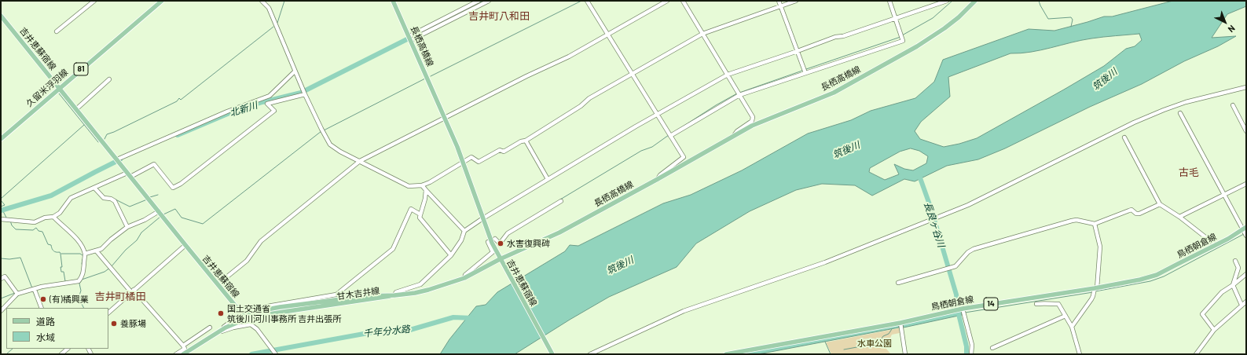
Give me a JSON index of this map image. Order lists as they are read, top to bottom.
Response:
{
  "streets": {
    "main road": [
      "長栖高橋線",
      "吉井恵蘇宿線",
      "81",
      "久留米浮羽線",
      "鳥栖朝倉線",
      "甘木吉井線",
      "14"
    ]
  },
  "crossings": [
    ["長栖高橋線", "吉井恵蘇宿線"],
    ["吉井恵蘇宿線", "久留米浮羽線"],
    ["吉井恵蘇宿線", "甘木吉井線"]
  ],
  "districts": ["吉井町八和田", "古毛", "吉井町橘田"],
  "water": [
    "筑後川",
    "北新川",
    "長良ヶ谷川",
    "千年分水路"
  ],
  "parks": ["水車公園"],
  "places": [
    "水害復興碑",
    "(有)橘興業",
    "国土交通省 筑後川河川事務所 吉井出張所",
    "養豚場"
  ],
  "legend": ["道路", "水域"],
  "north": "bottom right"
}
